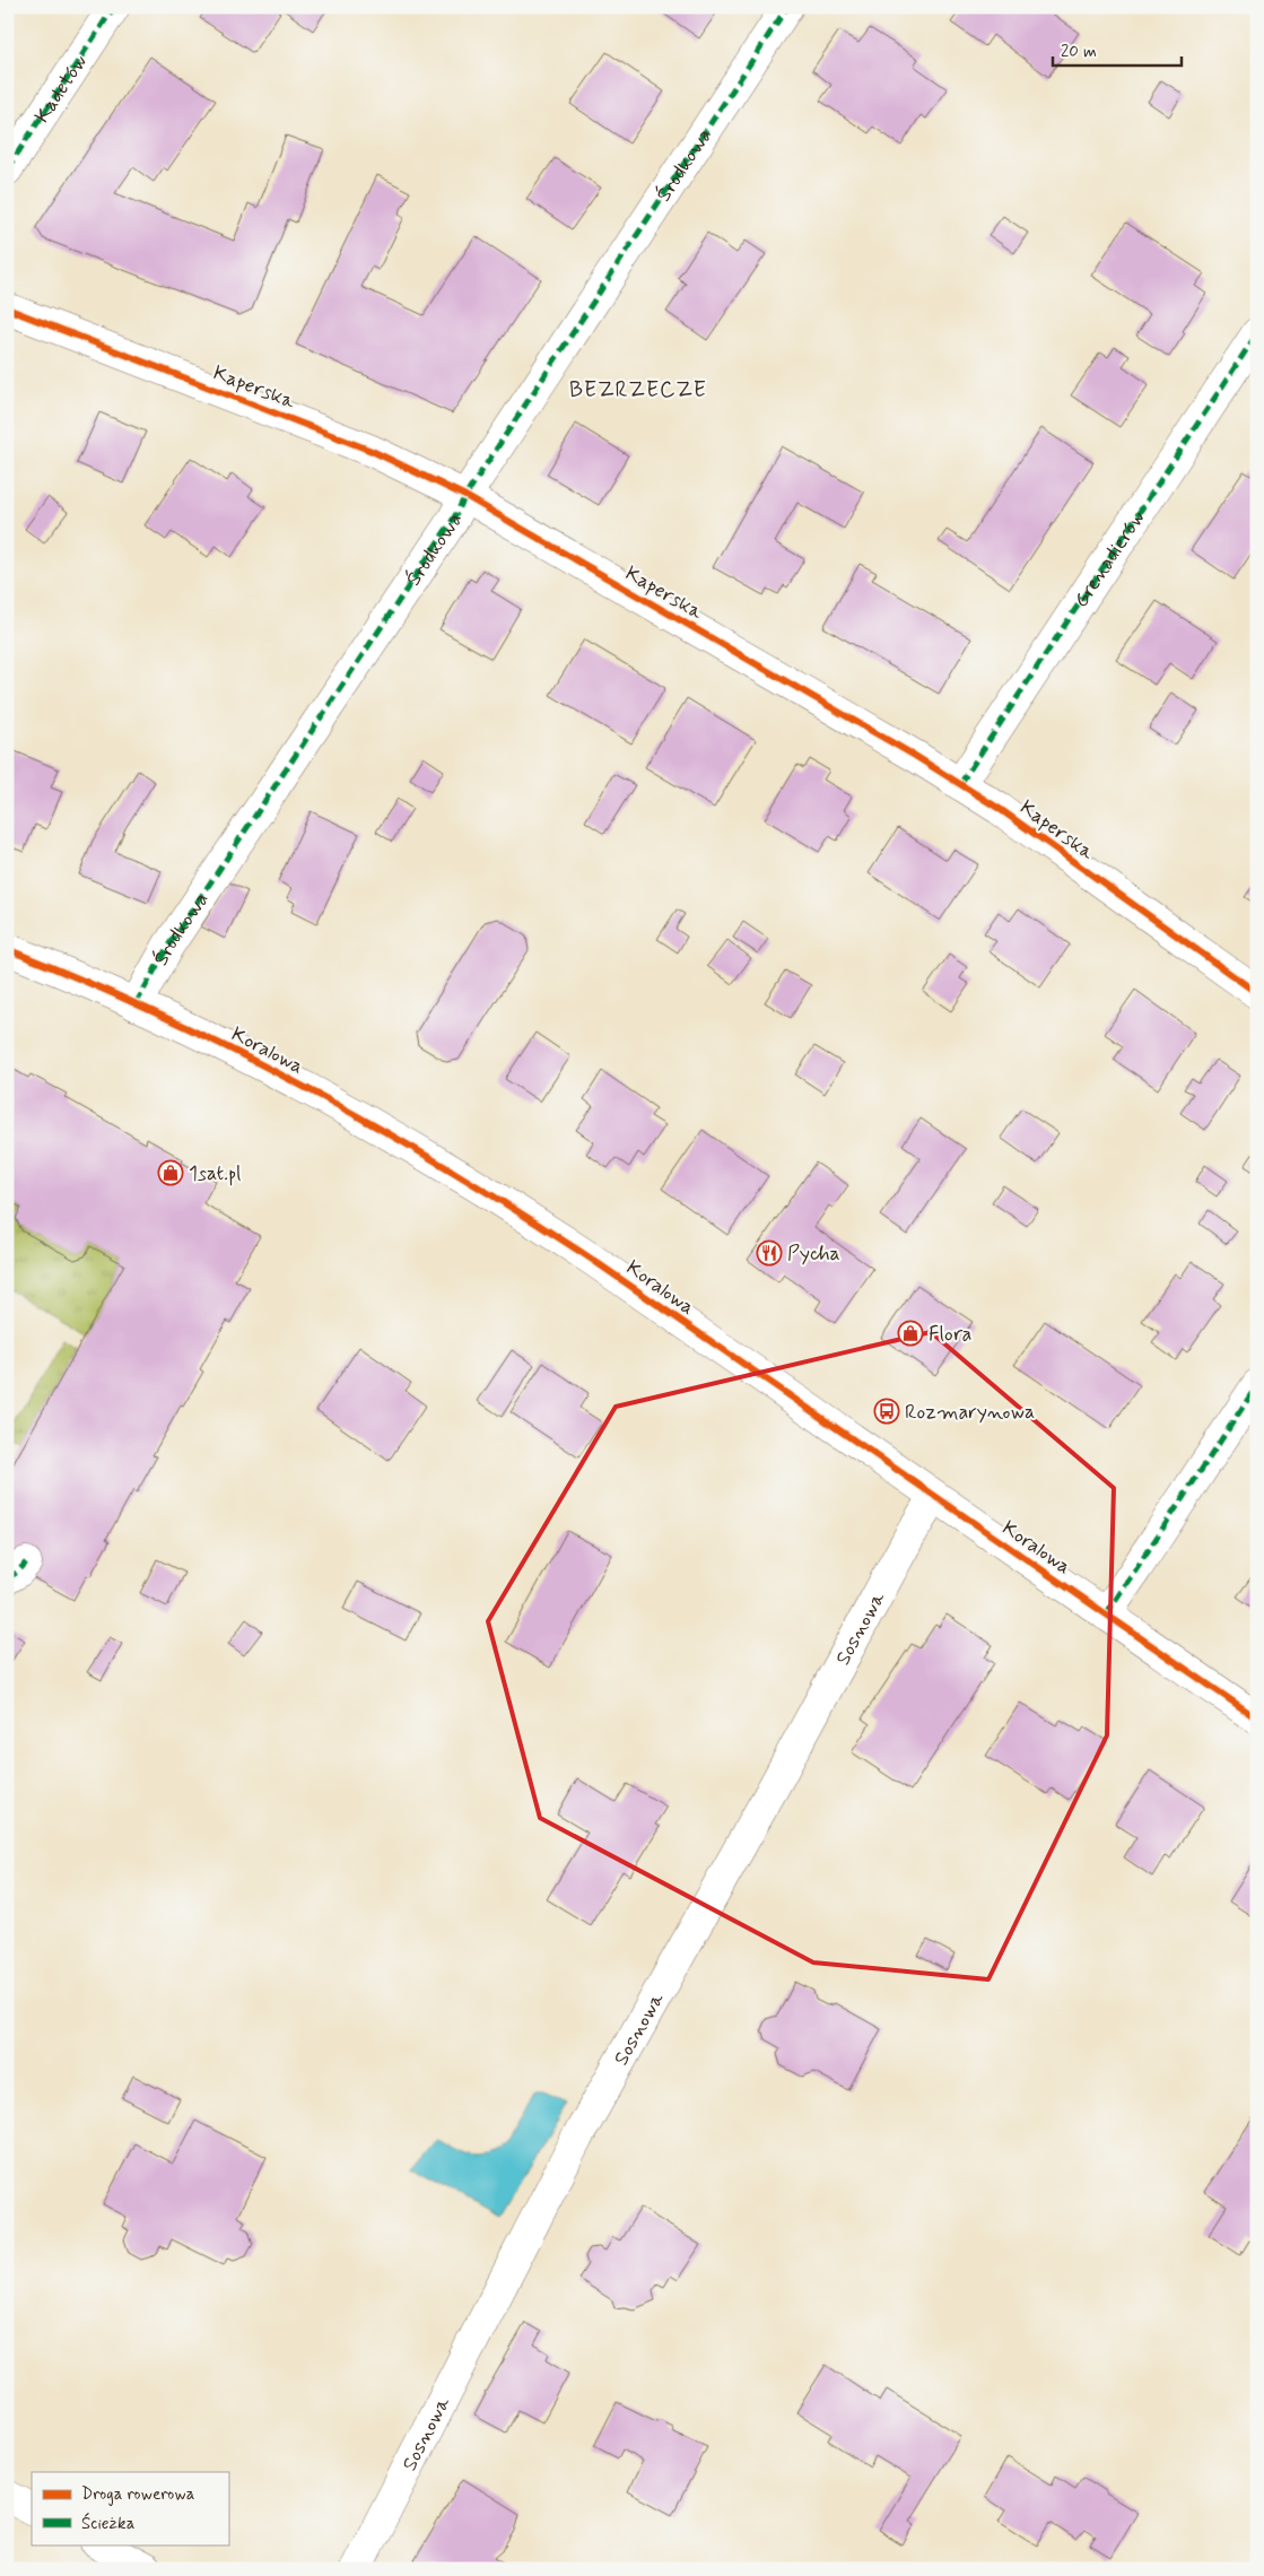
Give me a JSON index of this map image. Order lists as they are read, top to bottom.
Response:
{
  "streets": {
    "street": [
      "Kadetów",
      "Środkowa",
      "Kaperska",
      "Grenadierów",
      "Koralowa",
      "Sosnowa"
    ]
  },
  "crossings": [
    ["Środkowa", "Kaperska"],
    ["Środkowa", "Koralowa"],
    ["Kaperska", "Grenadierów"],
    ["Koralowa", "Sosnowa"]
  ],
  "districts": ["BEZRZECZE"],
  "places": {
    "shop": ["1sat.pl", "Flora"],
    "restaurant": ["Pycha"],
    "bus stop": ["Rozmarynowa"]
  },
  "legend": ["Droga rowerowa", "Ścieżka"],
  "scale_bar": "20 m"
}
